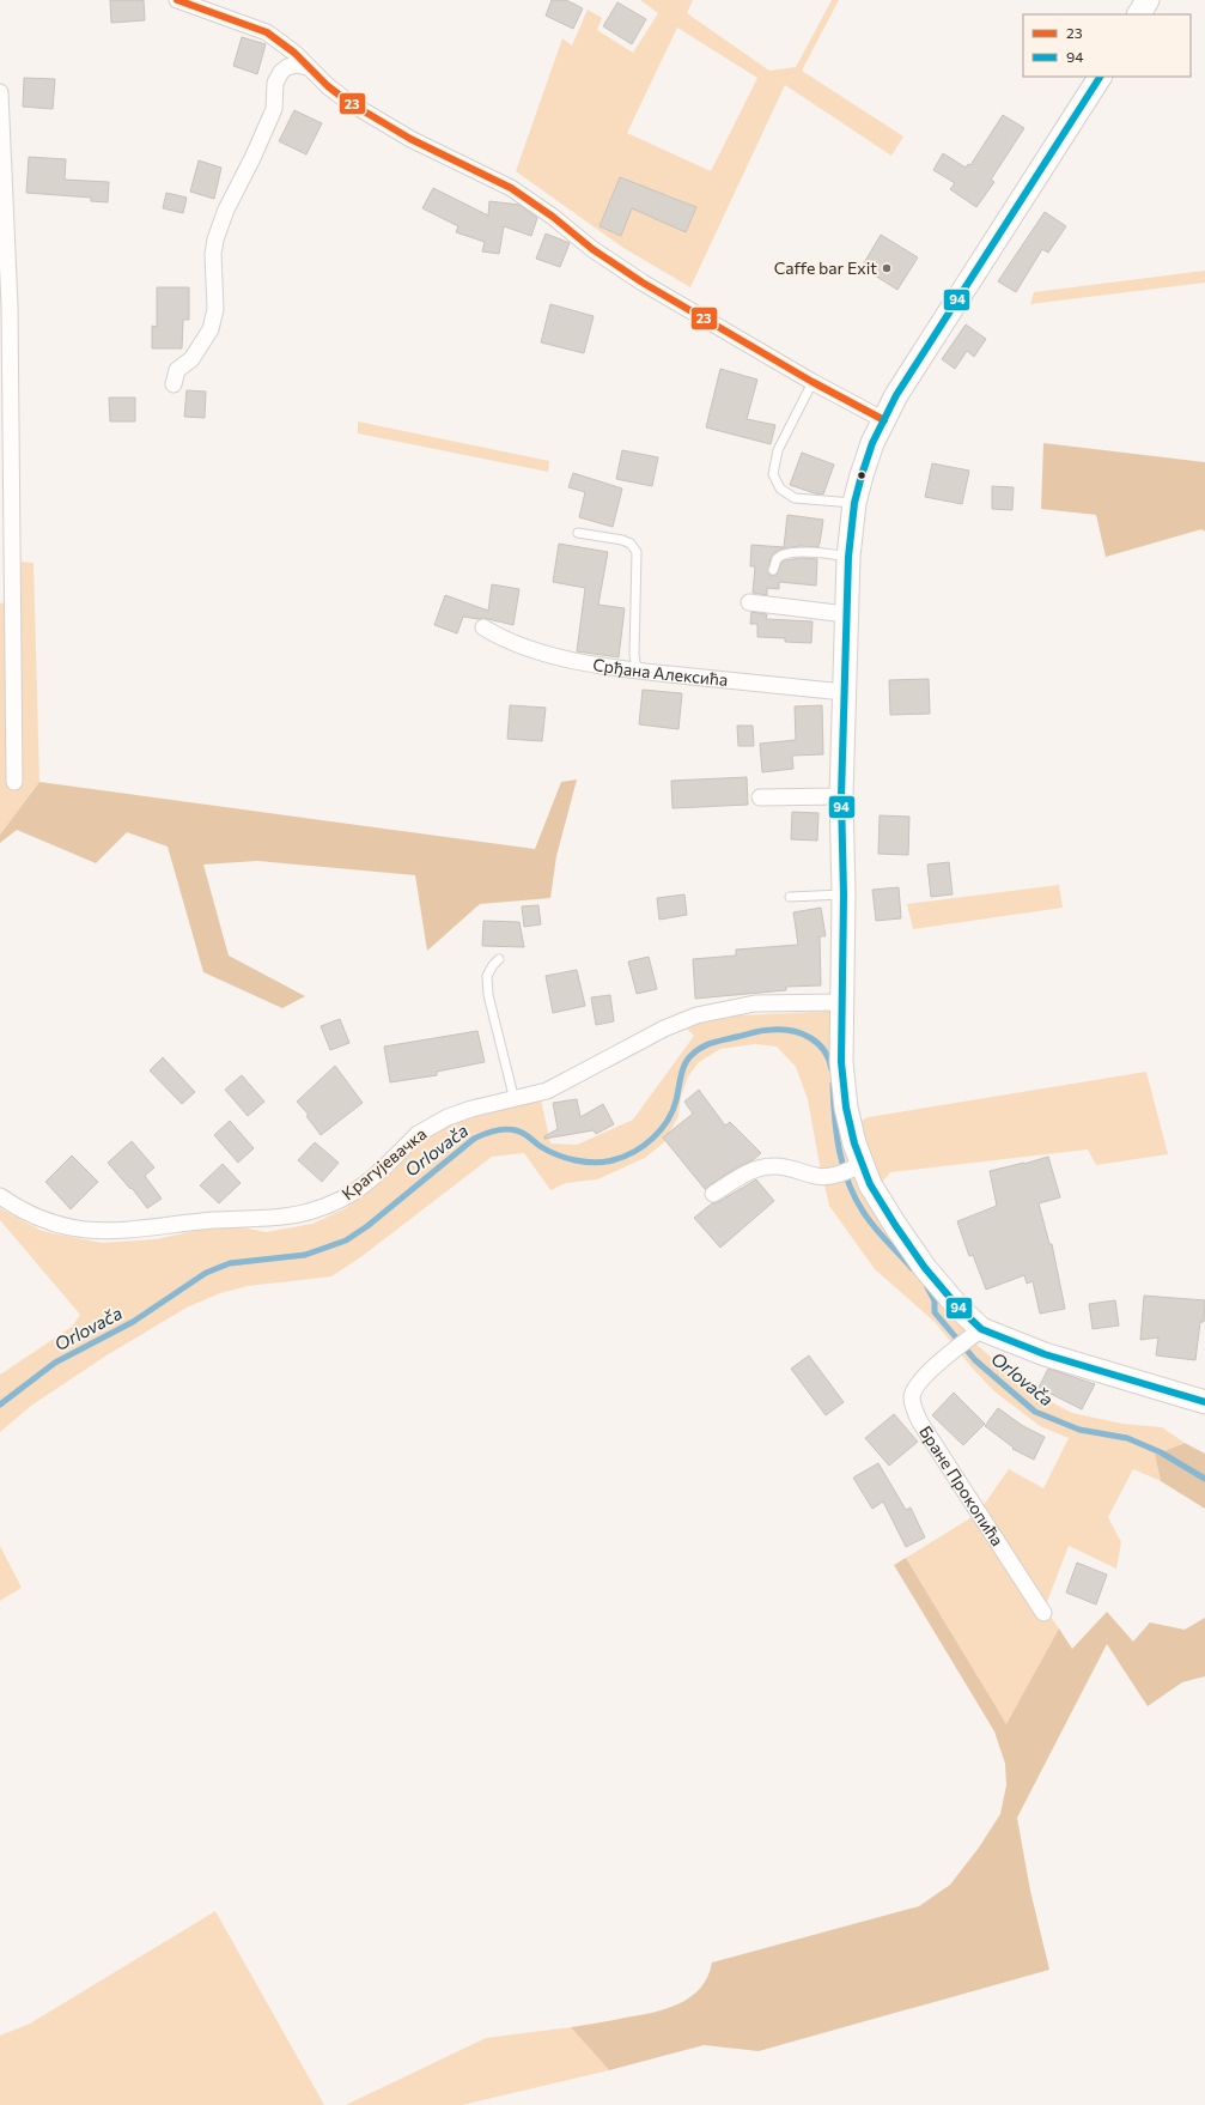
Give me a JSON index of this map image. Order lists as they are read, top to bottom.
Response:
{
  "streets": {
    "street": ["Срђана Алексића", "Крагујевачка", "Бране Прокопића"]
  },
  "water": ["Orlovača"],
  "places": ["Caffe bar Exit"],
  "lines": ["transit line 23", "transit line 94"],
  "legend": ["23", "94"]
}
